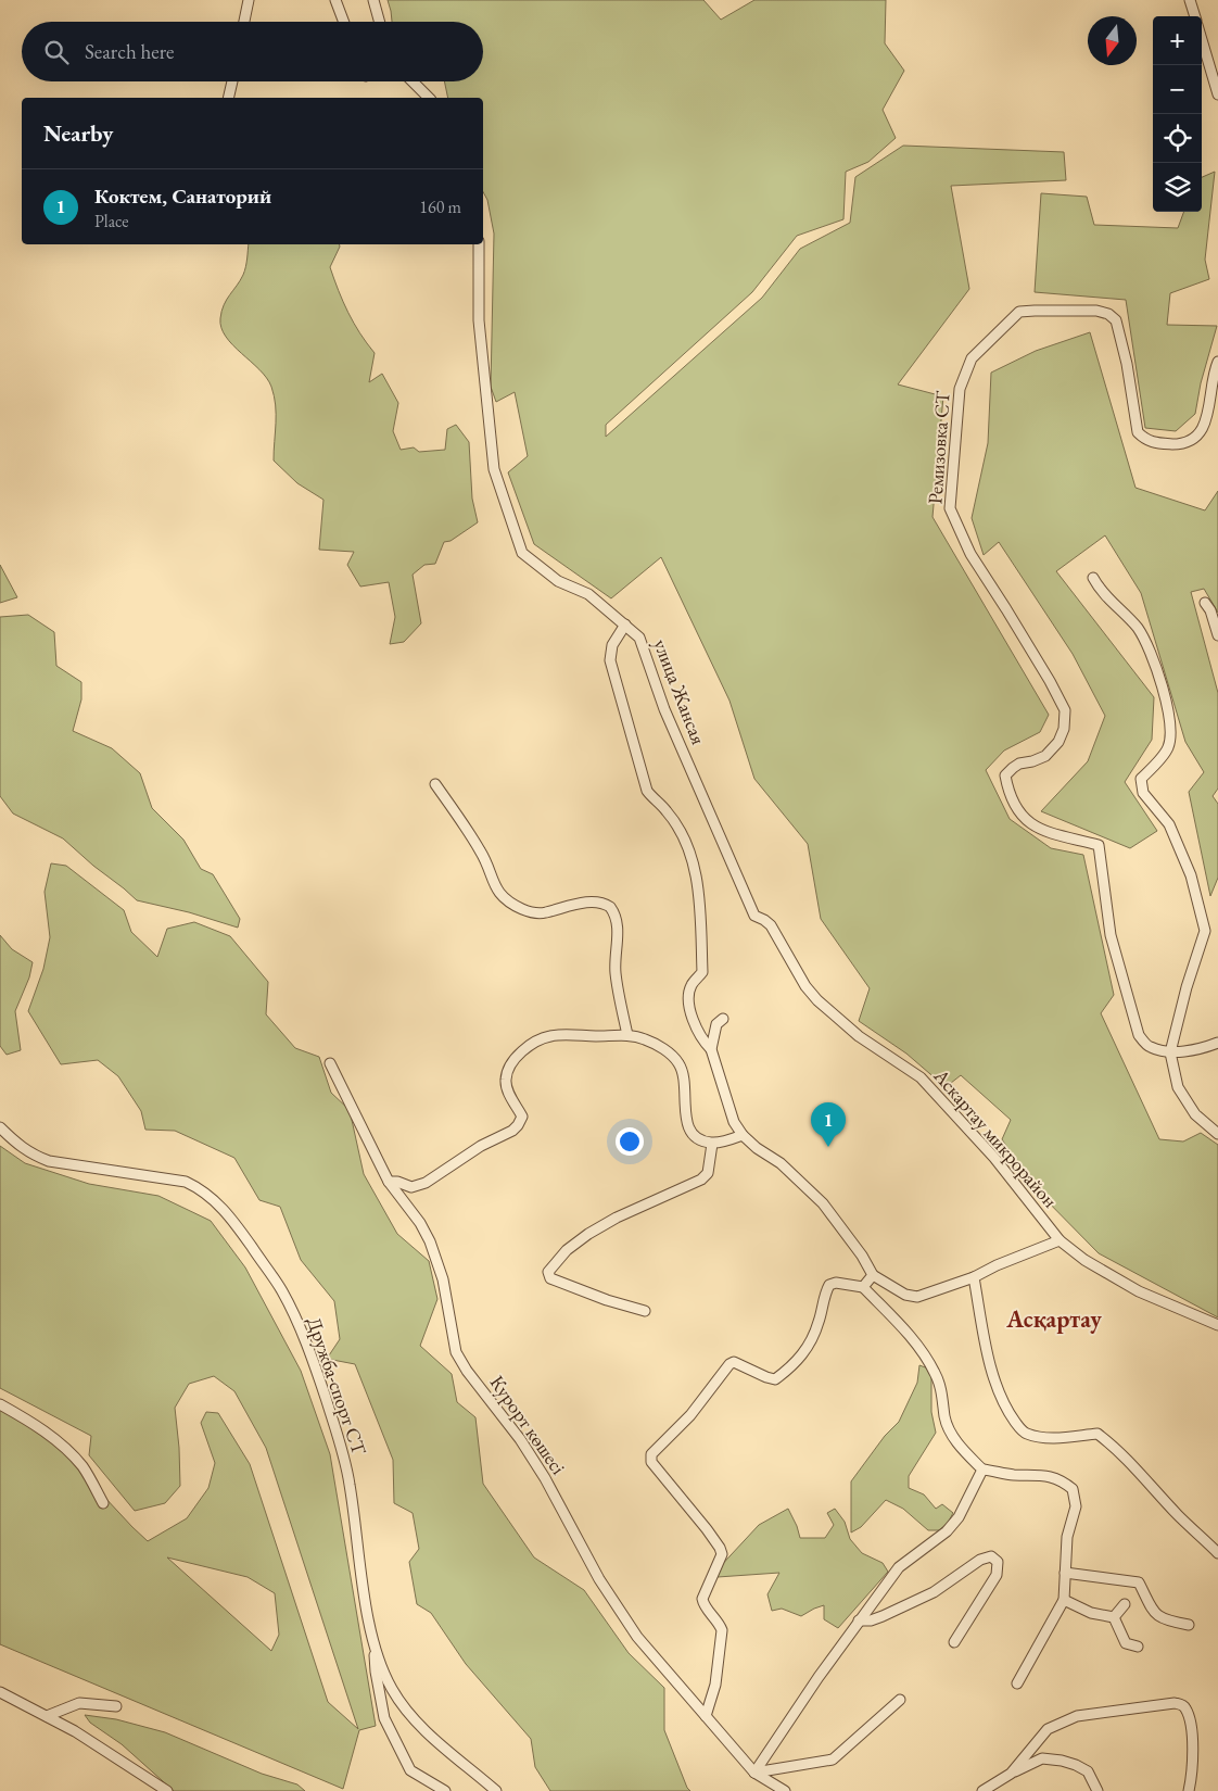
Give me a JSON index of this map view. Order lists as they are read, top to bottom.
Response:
{
  "streets": {
    "street": [
      "Ремизовка СТ",
      "улица Жансая",
      "Аскартау микрорайон",
      "Дружба-спорт СТ",
      "Курорт көшесі"
    ]
  },
  "crossings": [
    ["улица Жансая", "Аскартау микрорайон"]
  ],
  "districts": ["Асқартау"],
  "north": "bottom",
  "page": {
    "map_buttons": ["+", "−"],
    "search": "Search here",
    "heading": "Nearby",
    "list": [
      {
        "mark": "1",
        "name": "Коктем, Санаторий",
        "note": "Place",
        "value": "160 m"
      }
    ],
    "pins": "1"
  }
}
